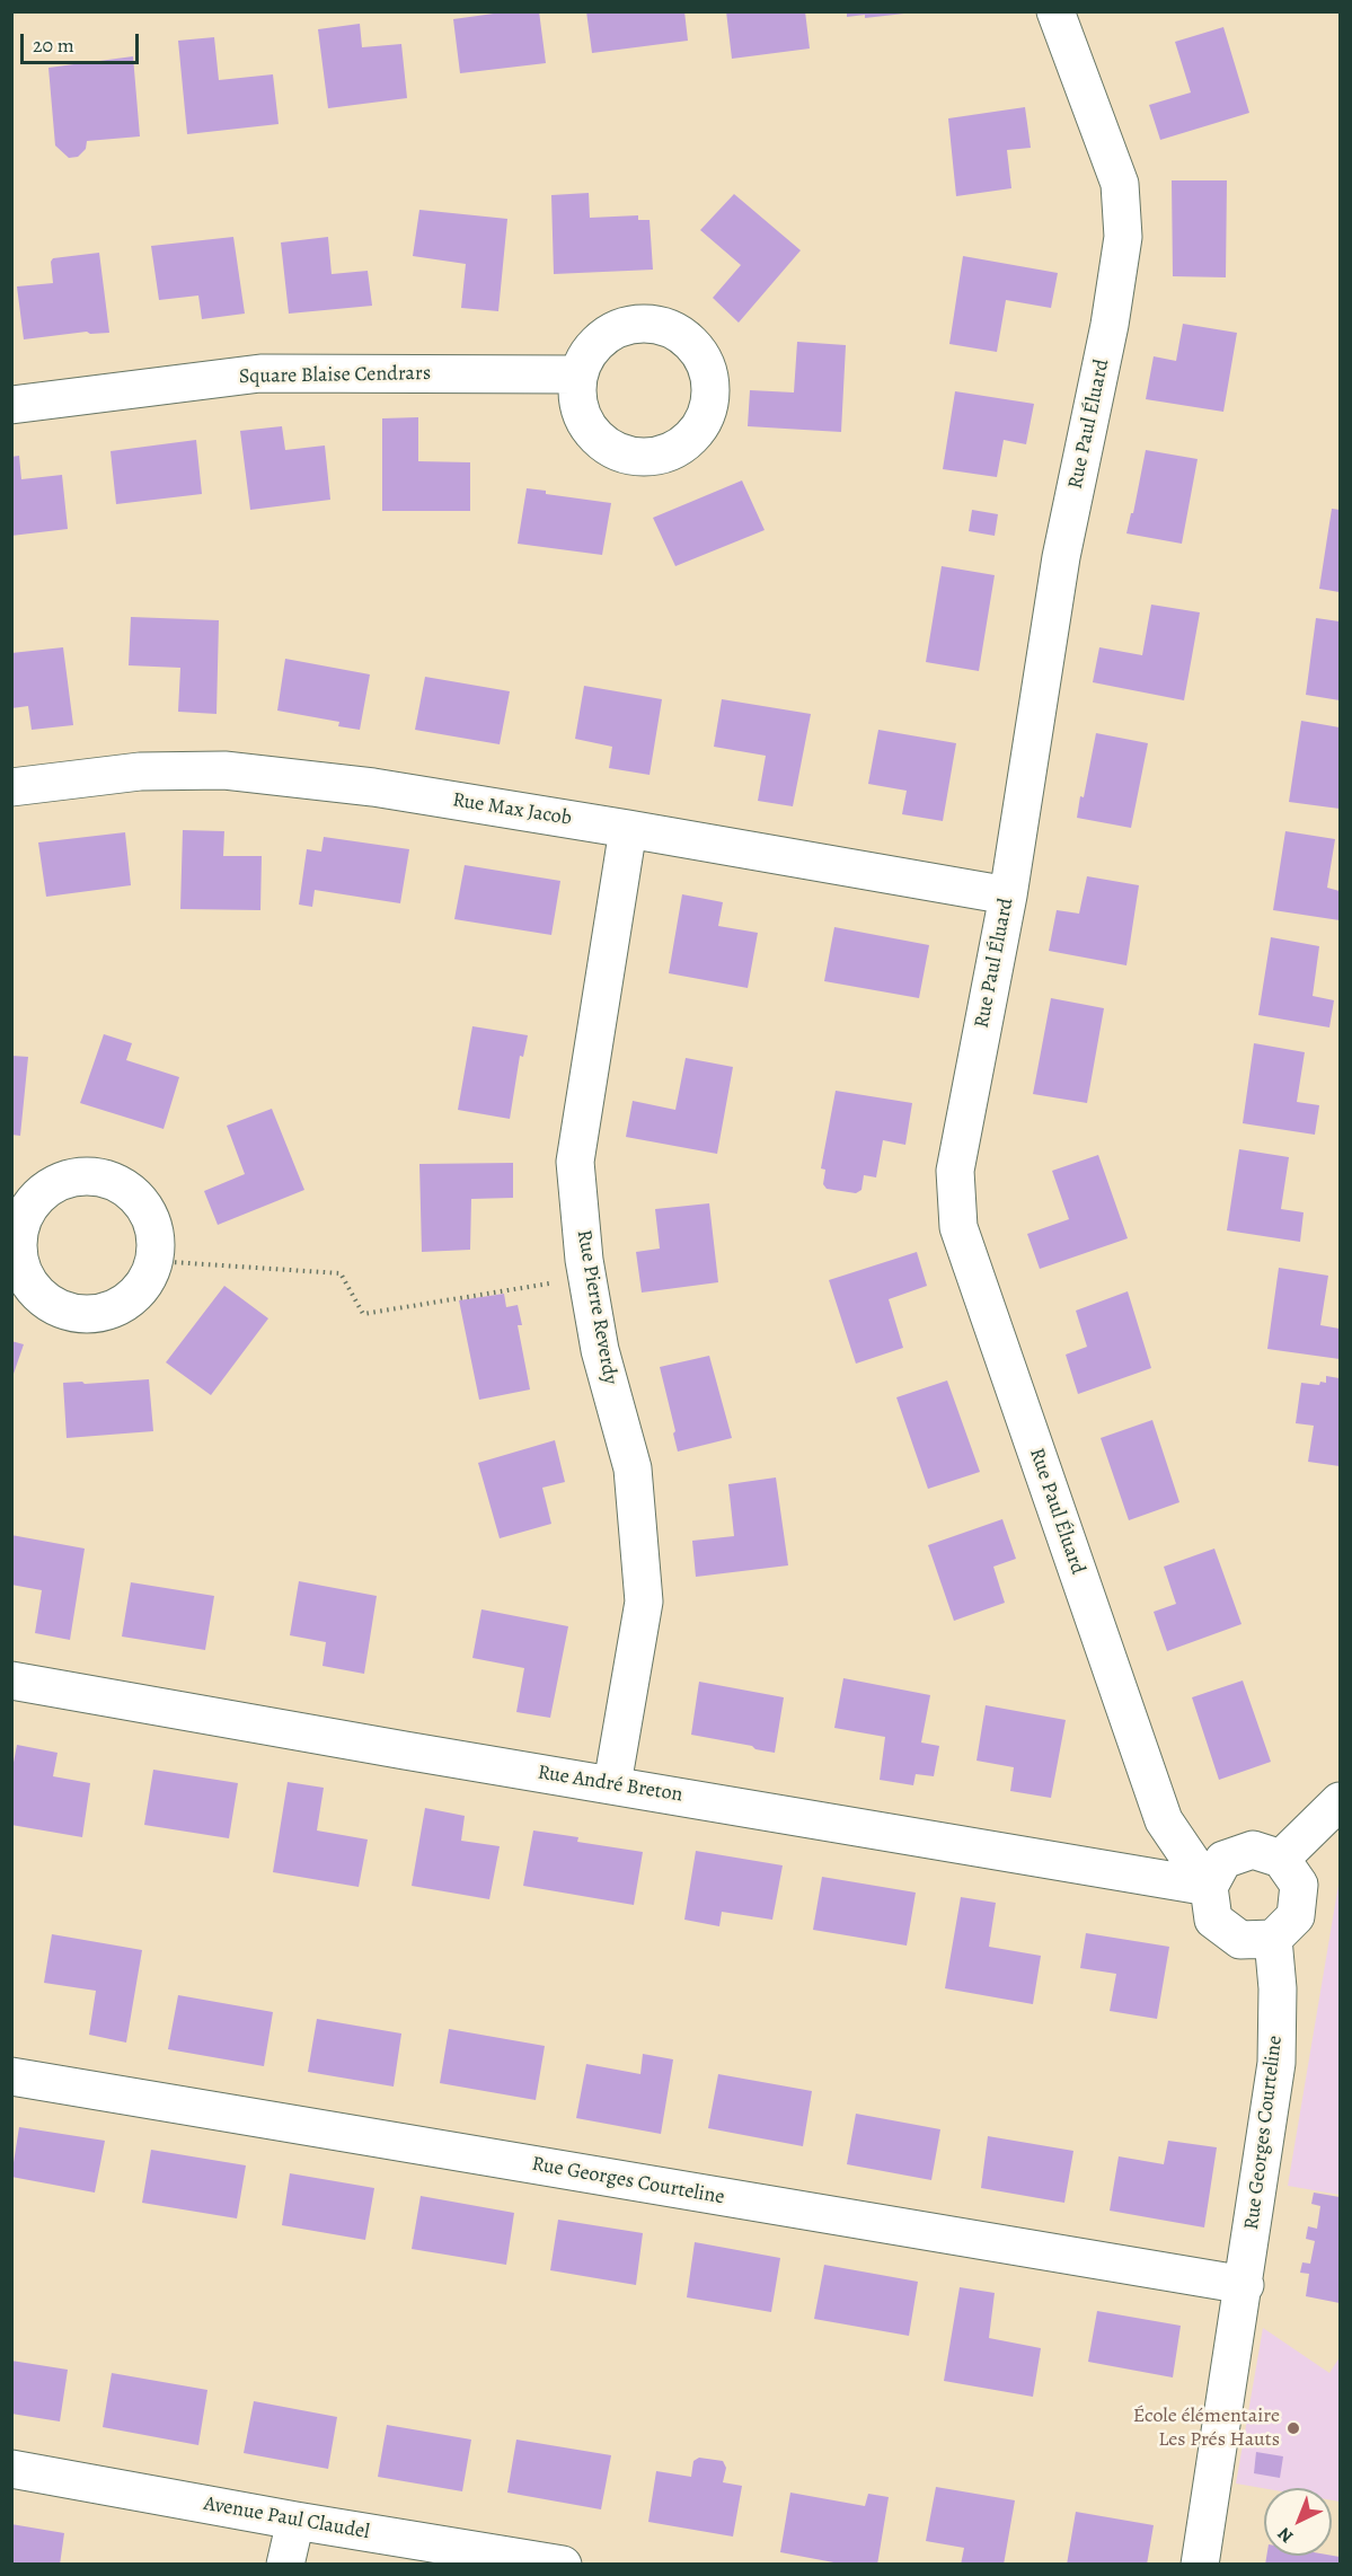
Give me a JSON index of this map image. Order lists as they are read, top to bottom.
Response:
{
  "streets": {
    "street": [
      "Square Blaise Cendrars",
      "Rue Paul Éluard",
      "Rue Max Jacob",
      "Rue Pierre Reverdy",
      "Rue André Breton",
      "Rue Georges Courteline",
      "Avenue Paul Claudel"
    ]
  },
  "crossings": [
    ["Rue Paul Éluard", "Rue Max Jacob"],
    ["Rue Paul Éluard", "Rue André Breton"],
    ["Rue Paul Éluard", "Rue Georges Courteline"],
    ["Rue Max Jacob", "Rue Pierre Reverdy"],
    ["Rue Pierre Reverdy", "Rue André Breton"],
    ["Rue André Breton", "Rue Georges Courteline"]
  ],
  "places": ["École élémentaire Les Prés Hauts"],
  "scale_bar": "20 m",
  "north": "bottom left"
}
